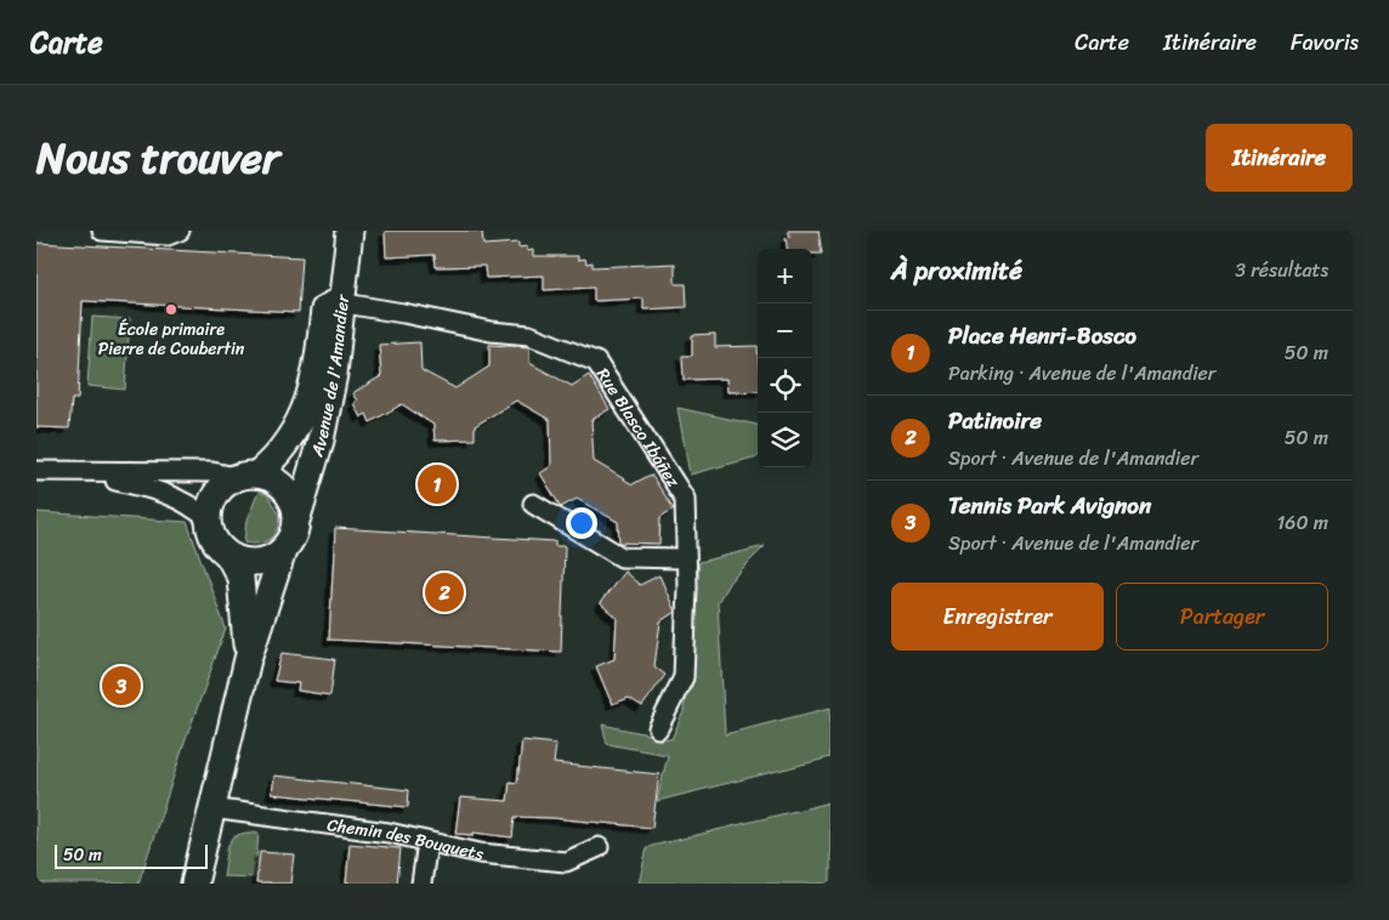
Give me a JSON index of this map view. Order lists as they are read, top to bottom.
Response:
{
  "streets": {
    "main road": ["Avenue de l'Amandier"],
    "street": ["Rue Blasco Ibáñez", "Chemin des Bouquets"]
  },
  "crossings": [
    ["Avenue de l'Amandier", "Rue Blasco Ibáñez"]
  ],
  "places": ["École primaire Pierre de Coubertin"],
  "scale_bar": "50 m",
  "page": {
    "header": "Carte",
    "nav": ["Carte", "Itinéraire", "Favoris"],
    "title": "Nous trouver",
    "buttons": [
      "Itinéraire",
      ["Enregistrer", "Partager"]
    ],
    "heading": ["À proximité", "3 résultats"],
    "map_buttons": ["+", "−"],
    "list": [
      {
        "mark": "1",
        "name": "Place Henri-Bosco",
        "note": "Parking · Avenue de l'Amandier",
        "value": "50 m"
      },
      {
        "mark": "2",
        "name": "Patinoire",
        "note": "Sport · Avenue de l'Amandier",
        "value": "50 m"
      },
      {
        "mark": "3",
        "name": "Tennis Park Avignon",
        "note": "Sport · Avenue de l'Amandier",
        "value": "160 m"
      }
    ],
    "pins": ["1", "2", "3"],
    "scale": "50 m"
  }
}
